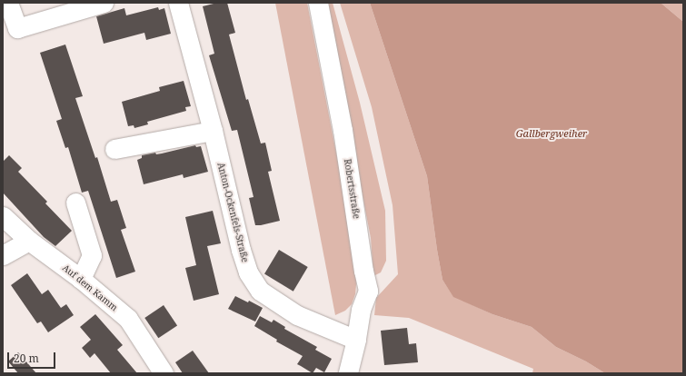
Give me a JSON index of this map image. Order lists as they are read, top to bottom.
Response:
{
  "streets": {
    "street": ["Robertsstraße", "Anton-Ockenfels-Straße", "Auf dem Kamm"]
  },
  "crossings": [
    ["Robertsstraße", "Anton-Ockenfels-Straße"]
  ],
  "water": ["Gallbergweiher"],
  "scale_bar": "20 m"
}
